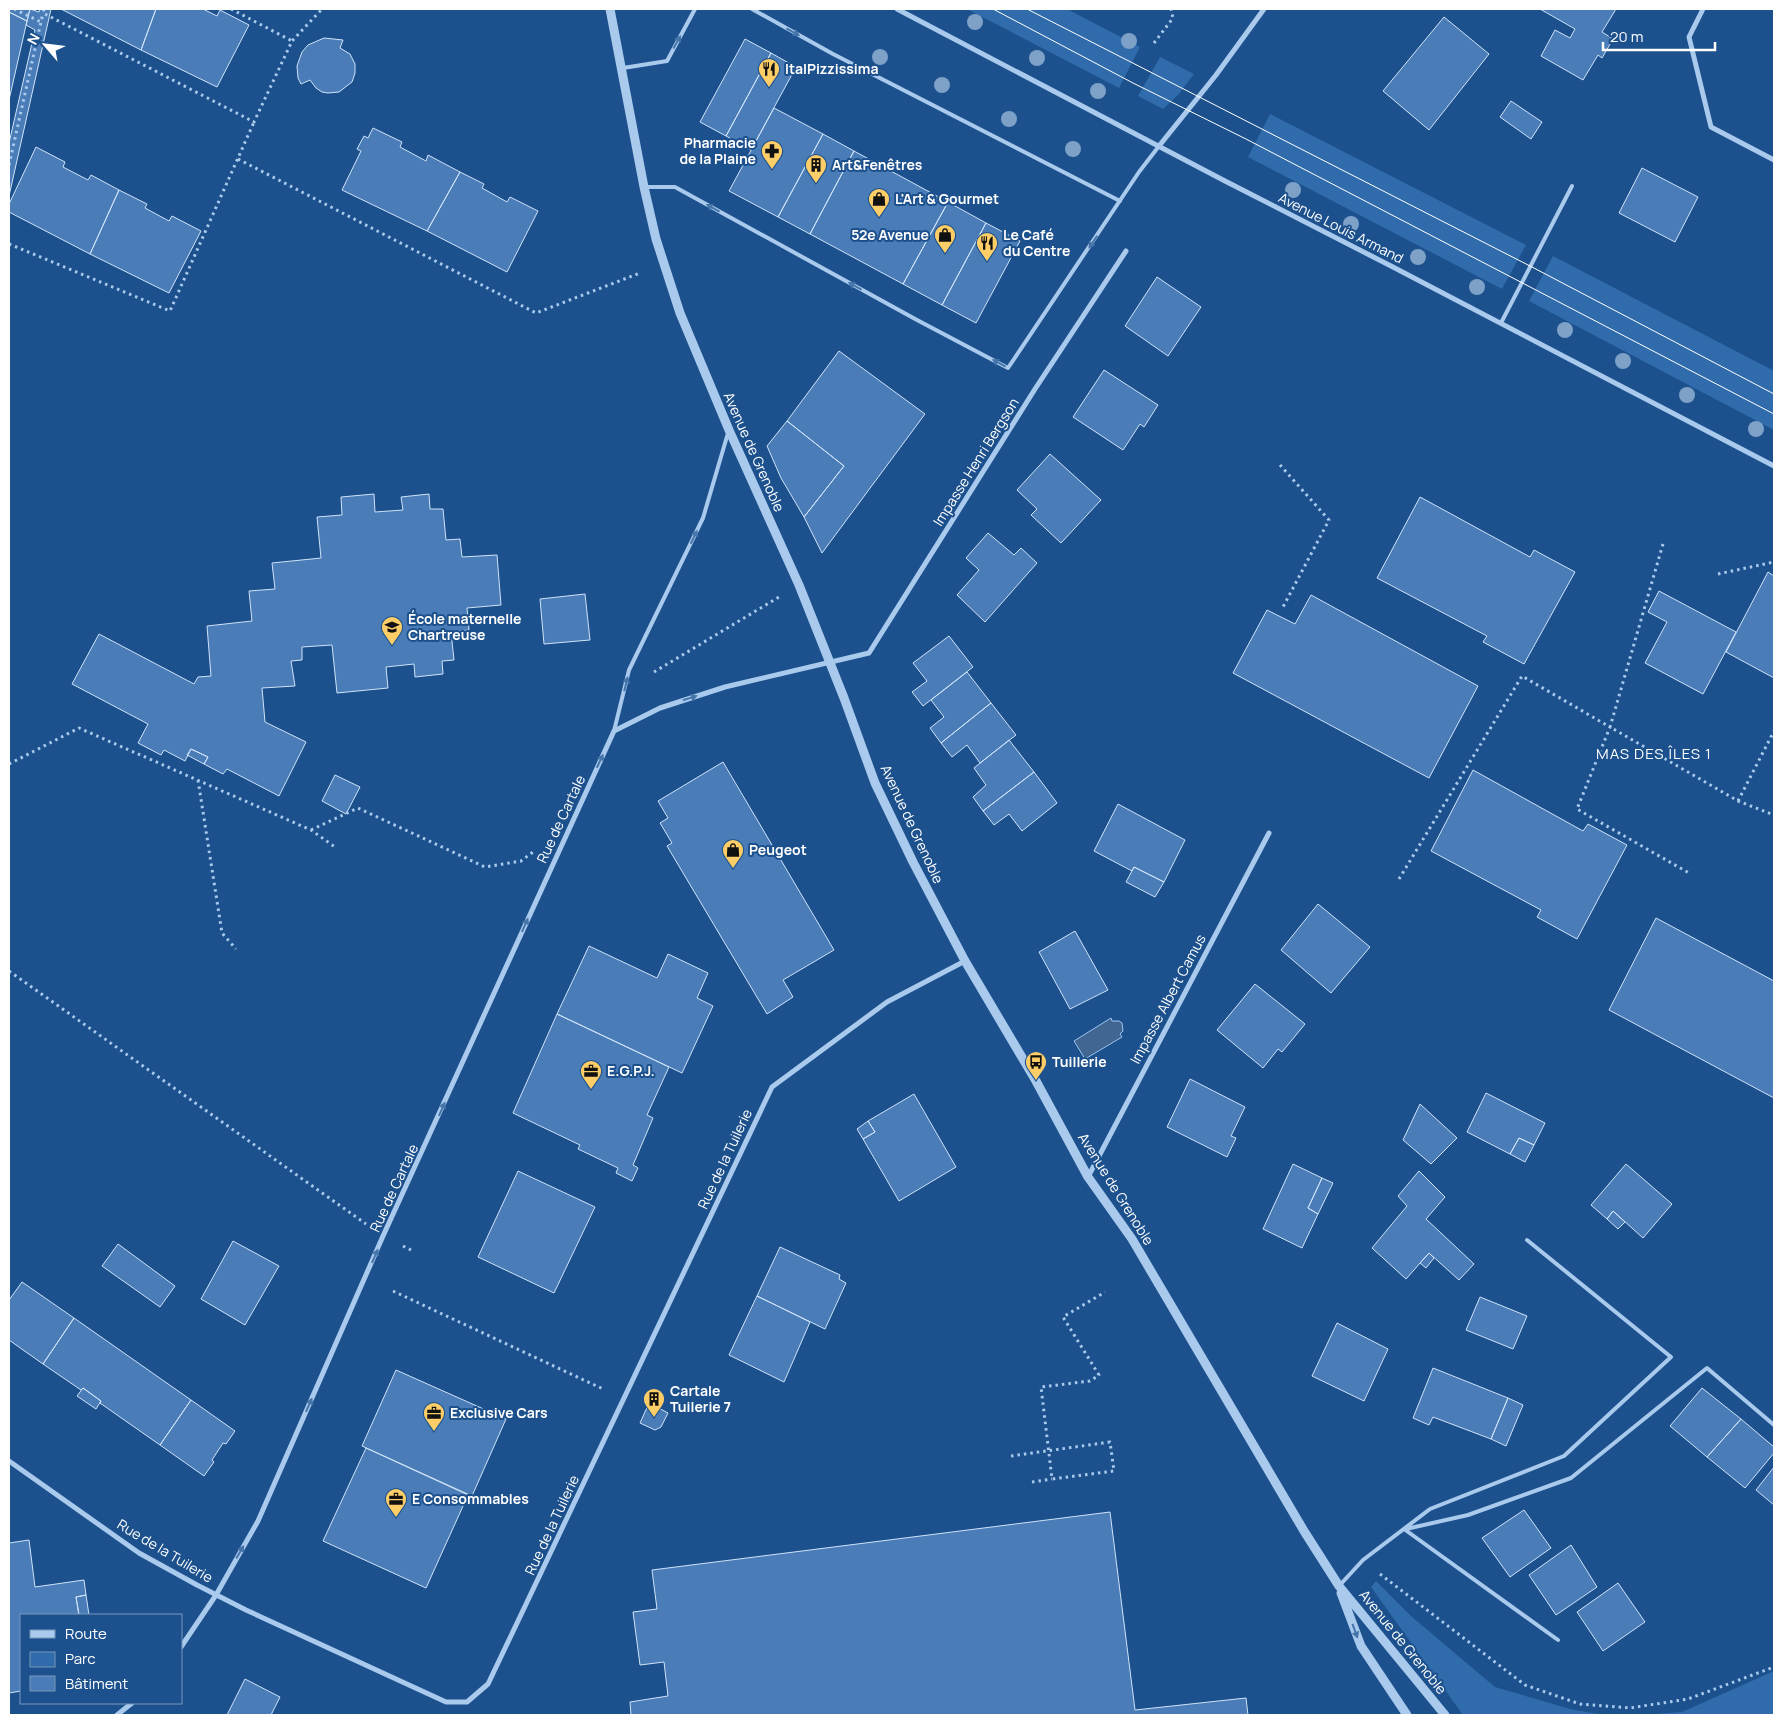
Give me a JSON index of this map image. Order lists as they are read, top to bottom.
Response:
{
  "streets": {
    "street": [
      "Avenue Louis Armand",
      "Avenue de Grenoble",
      "Impasse Henri Bergson",
      "Rue de Cartale",
      "Impasse Albert Camus",
      "Rue de la Tuilerie"
    ]
  },
  "crossings": [
    ["Avenue de Grenoble", "Impasse Henri Bergson"],
    ["Avenue de Grenoble", "Impasse Albert Camus"],
    ["Avenue de Grenoble", "Rue de la Tuilerie"],
    ["Rue de Cartale", "Rue de la Tuilerie"]
  ],
  "one_way": ["Rue de Cartale"],
  "districts": ["MAS DES ÎLES 1"],
  "places": {
    "restaurant": ["ItalPizzissima", "Le Café du Centre"],
    "pharmacy": ["Pharmacie de la Plaine"],
    "building": ["Art&Fenêtres", "Cartale Tuilerie 7"],
    "shop": ["L'Art & Gourmet", "52e Avenue", "Peugeot"],
    "school or university": ["École maternelle Chartreuse"],
    "bus stop": ["Tuillerie"],
    "office": ["E.G.P.J.", "Exclusive Cars", "E Consommables"]
  },
  "legend": ["Route", "Parc", "Bâtiment"],
  "scale_bar": "20 m",
  "north": "top left"
}
